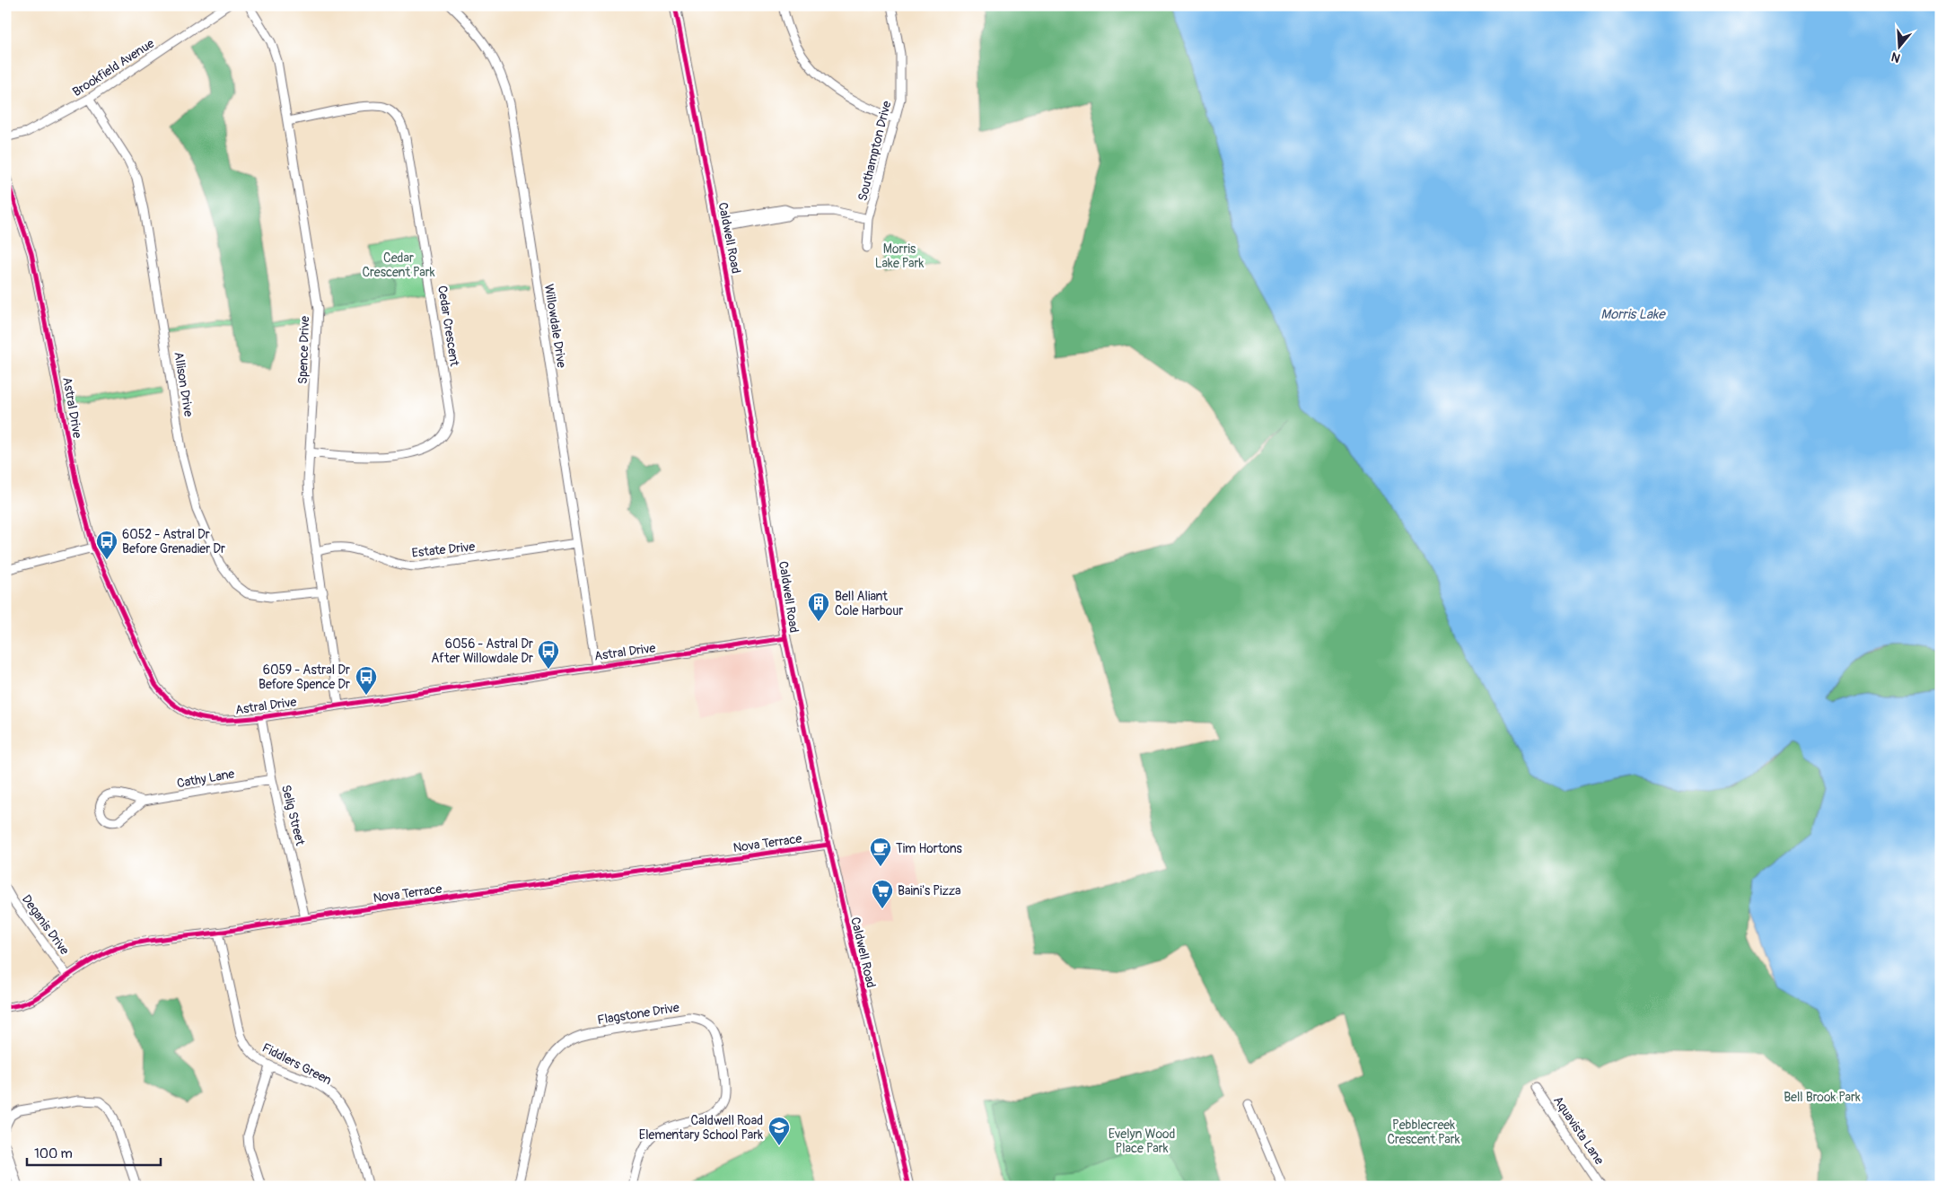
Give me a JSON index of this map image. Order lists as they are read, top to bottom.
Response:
{
  "streets": {
    "street": [
      "Brookfield Avenue",
      "Southampton Drive",
      "Caldwell Road",
      "Cedar Crescent",
      "Willowdale Drive",
      "Spence Drive",
      "Allison Drive",
      "Astral Drive",
      "Estate Drive",
      "Cathy Lane",
      "Selig Street",
      "Nova Terrace",
      "Deganis Drive",
      "Flagstone Drive",
      "Fiddlers Green",
      "Aquavista Lane"
    ]
  },
  "crossings": [
    ["Brookfield Avenue", "Allison Drive"],
    ["Caldwell Road", "Astral Drive"],
    ["Caldwell Road", "Nova Terrace"],
    ["Cedar Crescent", "Spence Drive"],
    ["Willowdale Drive", "Astral Drive"],
    ["Willowdale Drive", "Estate Drive"],
    ["Spence Drive", "Allison Drive"],
    ["Spence Drive", "Astral Drive"],
    ["Spence Drive", "Estate Drive"],
    ["Astral Drive", "Selig Street"],
    ["Cathy Lane", "Selig Street"],
    ["Selig Street", "Nova Terrace"],
    ["Nova Terrace", "Deganis Drive"],
    ["Nova Terrace", "Fiddlers Green"]
  ],
  "water": ["Morris Lake"],
  "parks": [
    "Morris Lake Park",
    "Cedar Crescent Park",
    "Bell Brook Park",
    "Pebblecreek Crescent Park",
    "Evelyn Wood Place Park"
  ],
  "places": {
    "bus stop": ["6052 - Astral Dr Before Grenadier Dr", "6056 - Astral Dr After Willowdale Dr", "6059 - Astral Dr Before Spence Dr"],
    "building": ["Bell Aliant Cole Harbour"],
    "cafe": ["Tim Hortons"],
    "supermarket": ["Baini's Pizza"],
    "school or university": ["Caldwell Road Elementary School Park"]
  },
  "scale_bar": "100 m",
  "north": "bottom"
}
